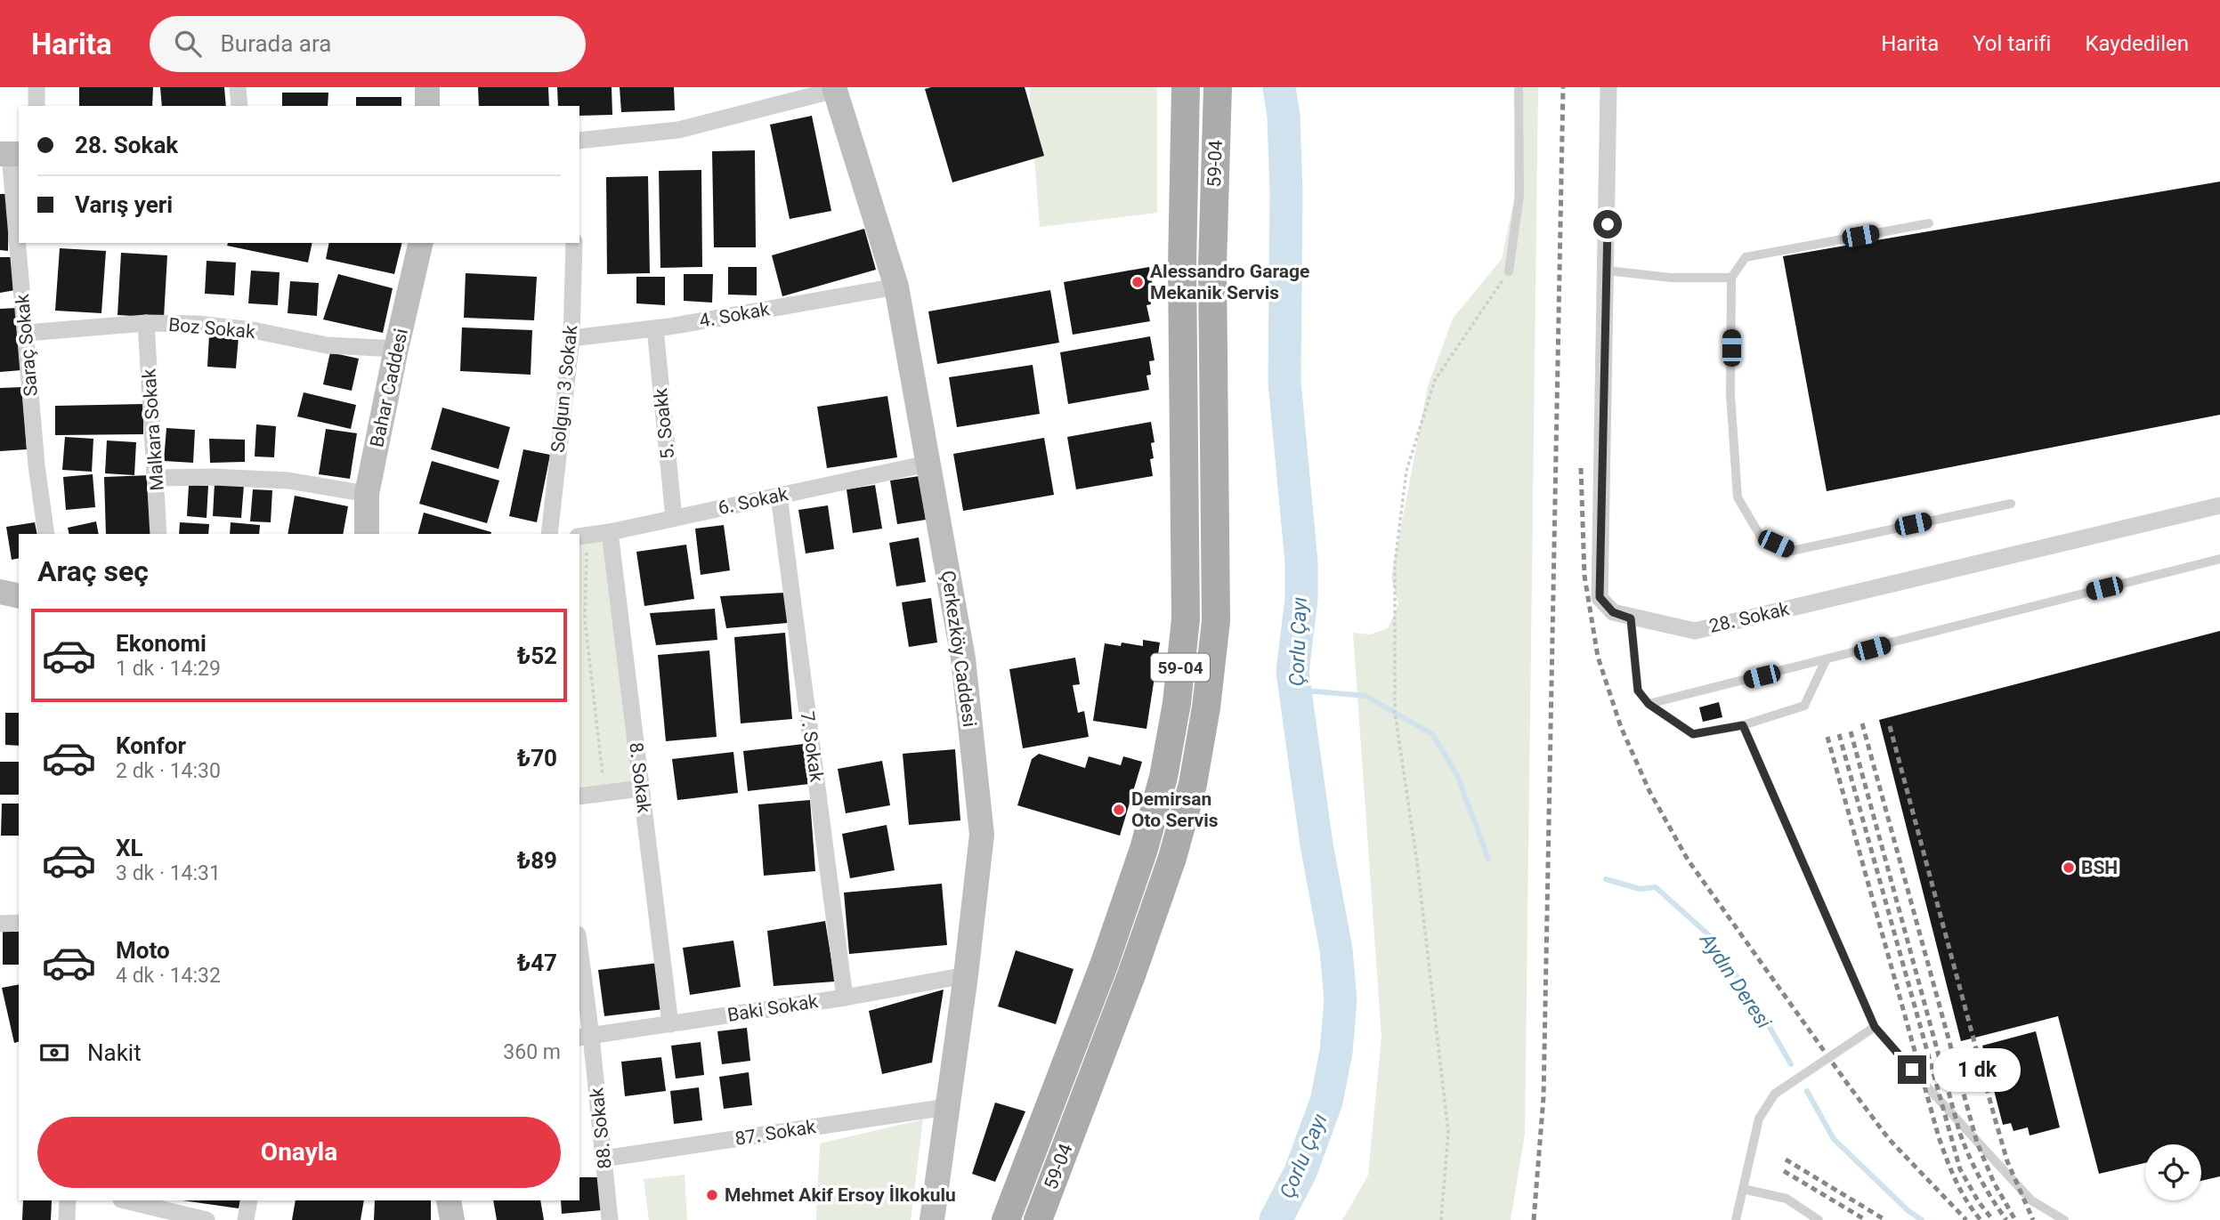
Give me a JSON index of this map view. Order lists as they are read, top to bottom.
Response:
{
  "streets": {
    "main road": ["59-04", "Bahar Caddesi", "Çerkezköy Caddesi"],
    "street": [
      "4. Sokak",
      "Boz Sokak",
      "Saraç Sokak",
      "Solgun 3 Sokak",
      "5. Soakk",
      "Malkara Sokak",
      "6. Sokak",
      "28. Sokak",
      "7. Sokak",
      "8. Sokak",
      "Baki Sokak",
      "88. Sokak",
      "87. Sokak"
    ]
  },
  "crossings": [
    ["4. Sokak", "Solgun 3 Sokak"],
    ["4. Sokak", "5. Soakk"],
    ["4. Sokak", "Çerkezköy Caddesi"],
    ["Boz Sokak", "Saraç Sokak"],
    ["Boz Sokak", "Bahar Caddesi"],
    ["Boz Sokak", "Malkara Sokak"],
    ["5. Soakk", "6. Sokak"],
    ["6. Sokak", "Çerkezköy Caddesi"],
    ["6. Sokak", "7. Sokak"],
    ["6. Sokak", "8. Sokak"],
    ["Çerkezköy Caddesi", "Baki Sokak"],
    ["Çerkezköy Caddesi", "87. Sokak"],
    ["7. Sokak", "Baki Sokak"],
    ["8. Sokak", "Baki Sokak"],
    ["Baki Sokak", "88. Sokak"],
    ["88. Sokak", "87. Sokak"]
  ],
  "water": ["Çorlu Çayı", "Aydın Deresi"],
  "places": [
    "Alessandro Garage Mekanik Servis",
    "Demirsan Oto Servis",
    "BSH",
    "Mehmet Akif Ersoy İlkokulu"
  ],
  "page": {
    "header": "Harita",
    "search": "Burada ara",
    "nav": ["Harita", "Yol tarifi", "Kaydedilen"],
    "banner": ["28. Sokak", "Varış yeri"],
    "heading": "Araç seç",
    "list": [
      {
        "name": "Ekonomi",
        "note": "1 dk · 14:29",
        "value": "₺52"
      },
      {
        "name": "Konfor",
        "note": "2 dk · 14:30",
        "value": "₺70"
      },
      {
        "name": "XL",
        "note": "3 dk · 14:31",
        "value": "₺89"
      },
      {
        "name": "Moto",
        "note": "4 dk · 14:32",
        "value": "₺47"
      }
    ],
    "pay": ["Nakit", "360 m"],
    "bubble": "1 dk",
    "buttons": "Onayla"
  }
}
